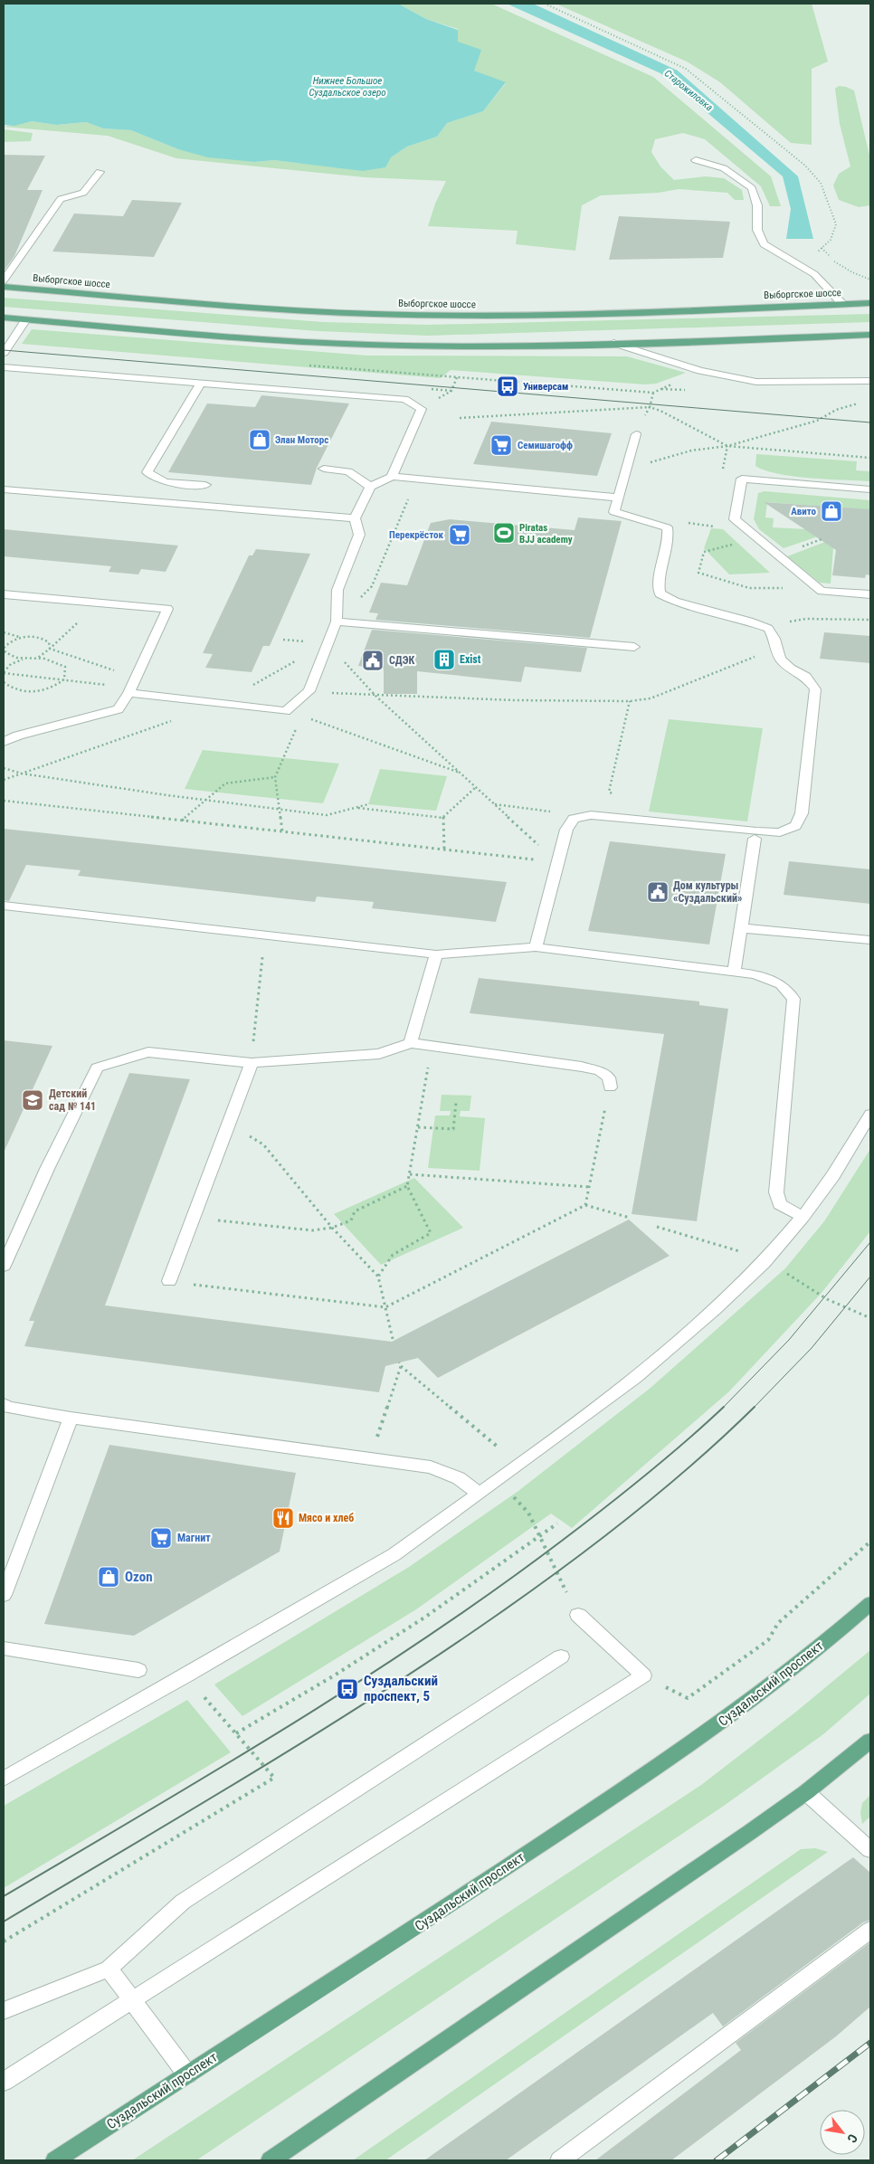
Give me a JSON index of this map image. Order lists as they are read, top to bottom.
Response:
{
  "streets": {
    "main road": ["Выборгское шоссе", "Суздальский проспект"]
  },
  "water": ["Нижнее Большое Суздальское озеро", "Старожиловка"],
  "places": {
    "bus stop": ["Универсам", "Суздальский проспект, 5"],
    "shop": ["Элан Моторс", "Авито", "Ozon"],
    "supermarket": ["Семишагофф", "Перекрёсток", "Магнит"],
    "sports": ["Piratas BJJ academy"],
    "building": ["Exist"],
    "public building": ["СДЭК", "Дом культуры «Суздальский»"],
    "school or university": ["Детский сад № 141"],
    "restaurant": ["Мясо и хлеб"]
  },
  "north": "bottom right"
}
